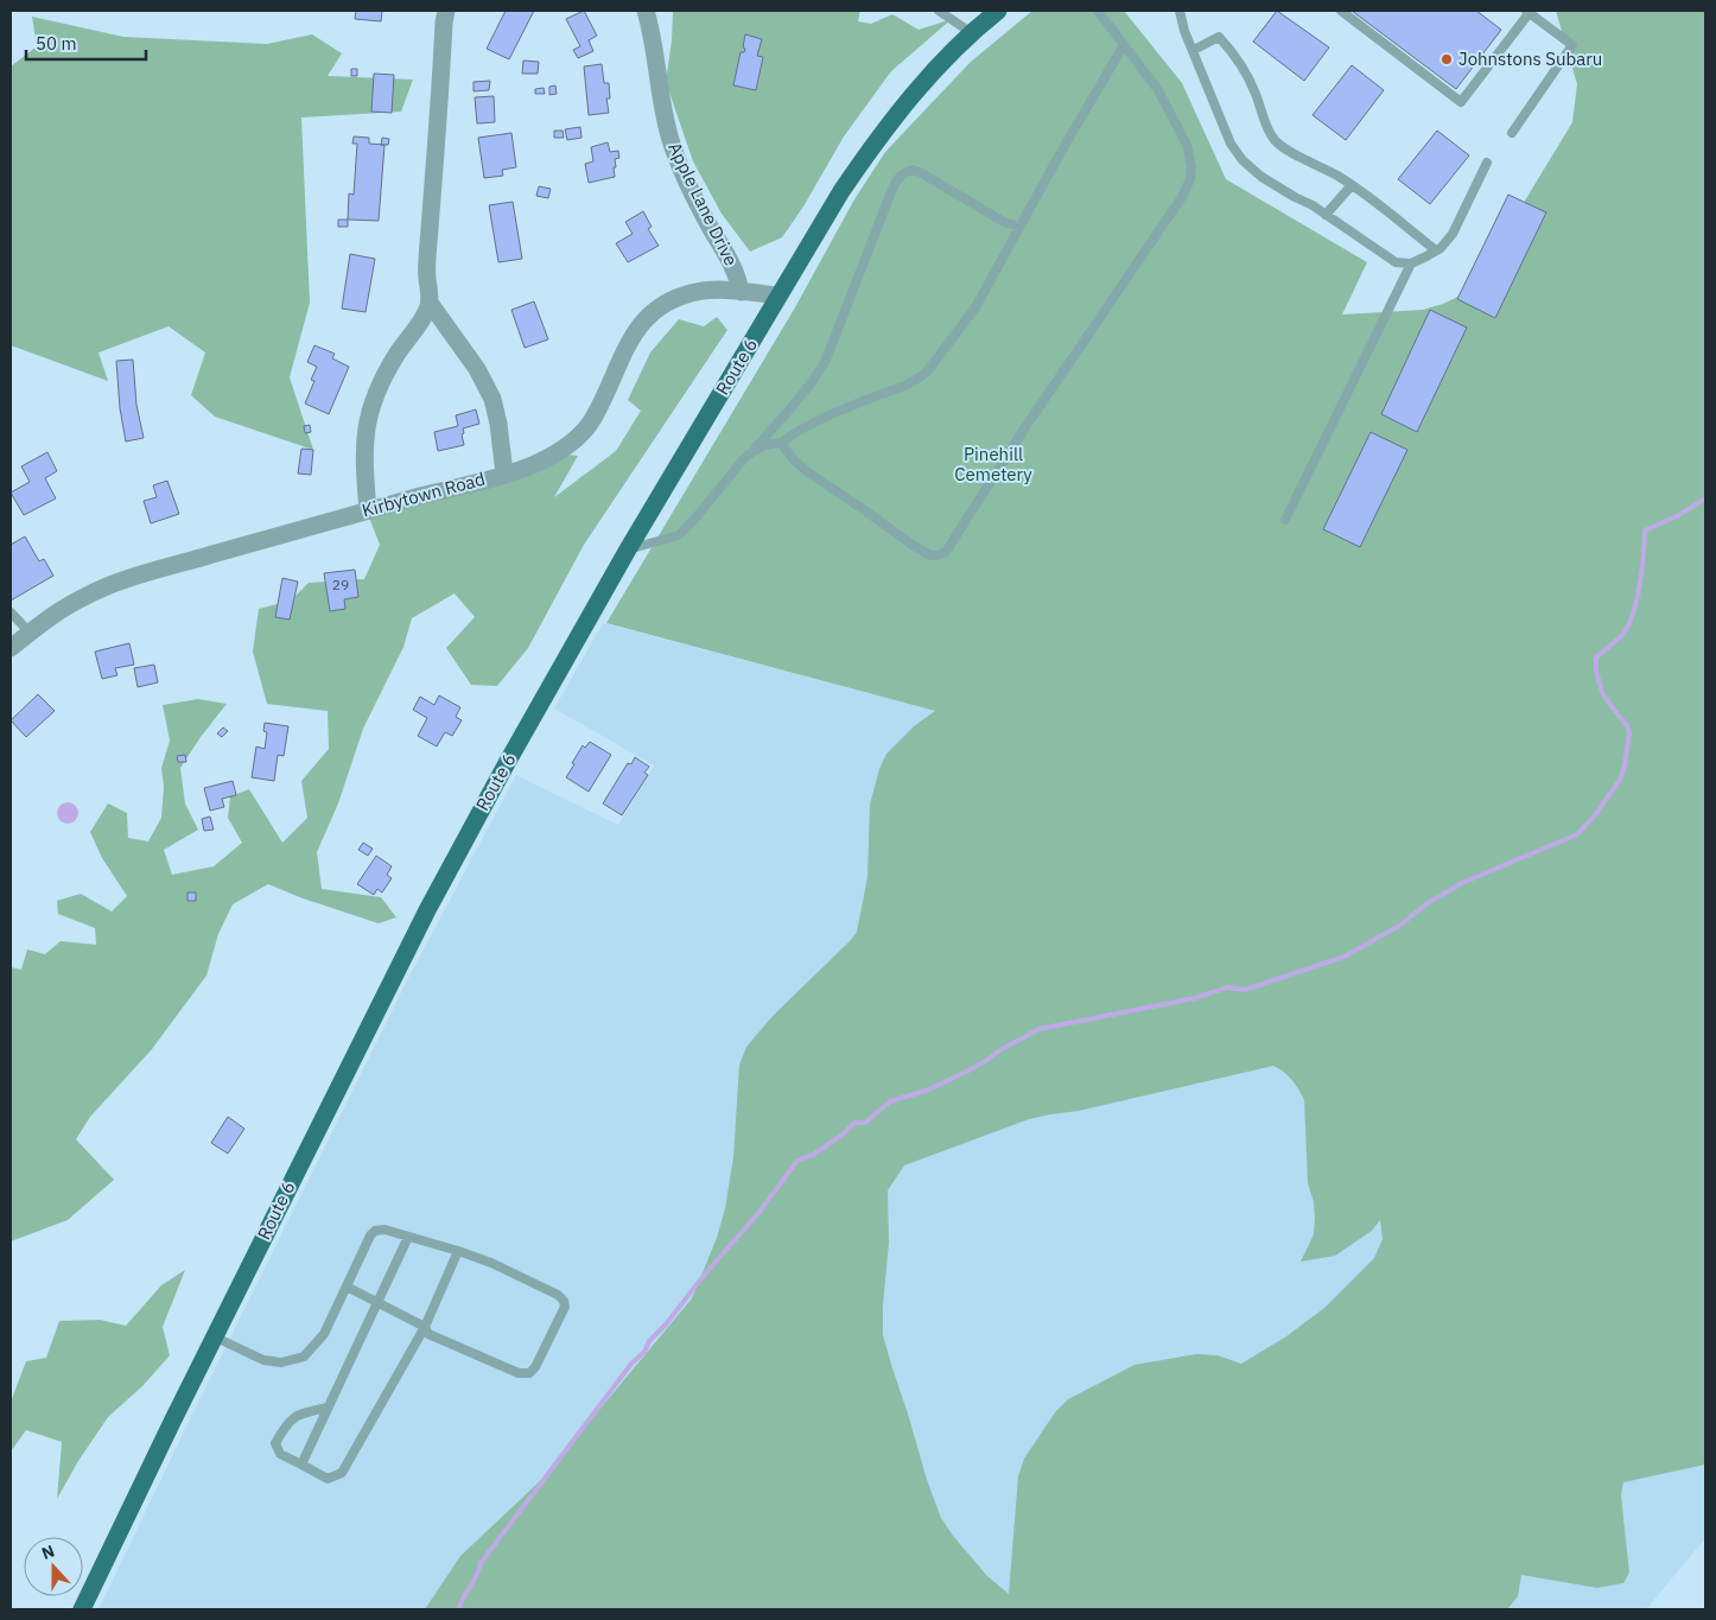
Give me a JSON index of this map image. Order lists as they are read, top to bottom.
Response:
{
  "streets": {
    "main road": ["Route 6"],
    "street": ["Apple Lane Drive", "Kirbytown Road"]
  },
  "crossings": [
    ["Apple Lane Drive", "Kirbytown Road"],
    ["Route 6", "Kirbytown Road"]
  ],
  "parks": ["Pinehill Cemetery"],
  "places": ["Johnstons Subaru"],
  "house_numbers": ["29"],
  "scale_bar": "50 m",
  "north": "top"
}
